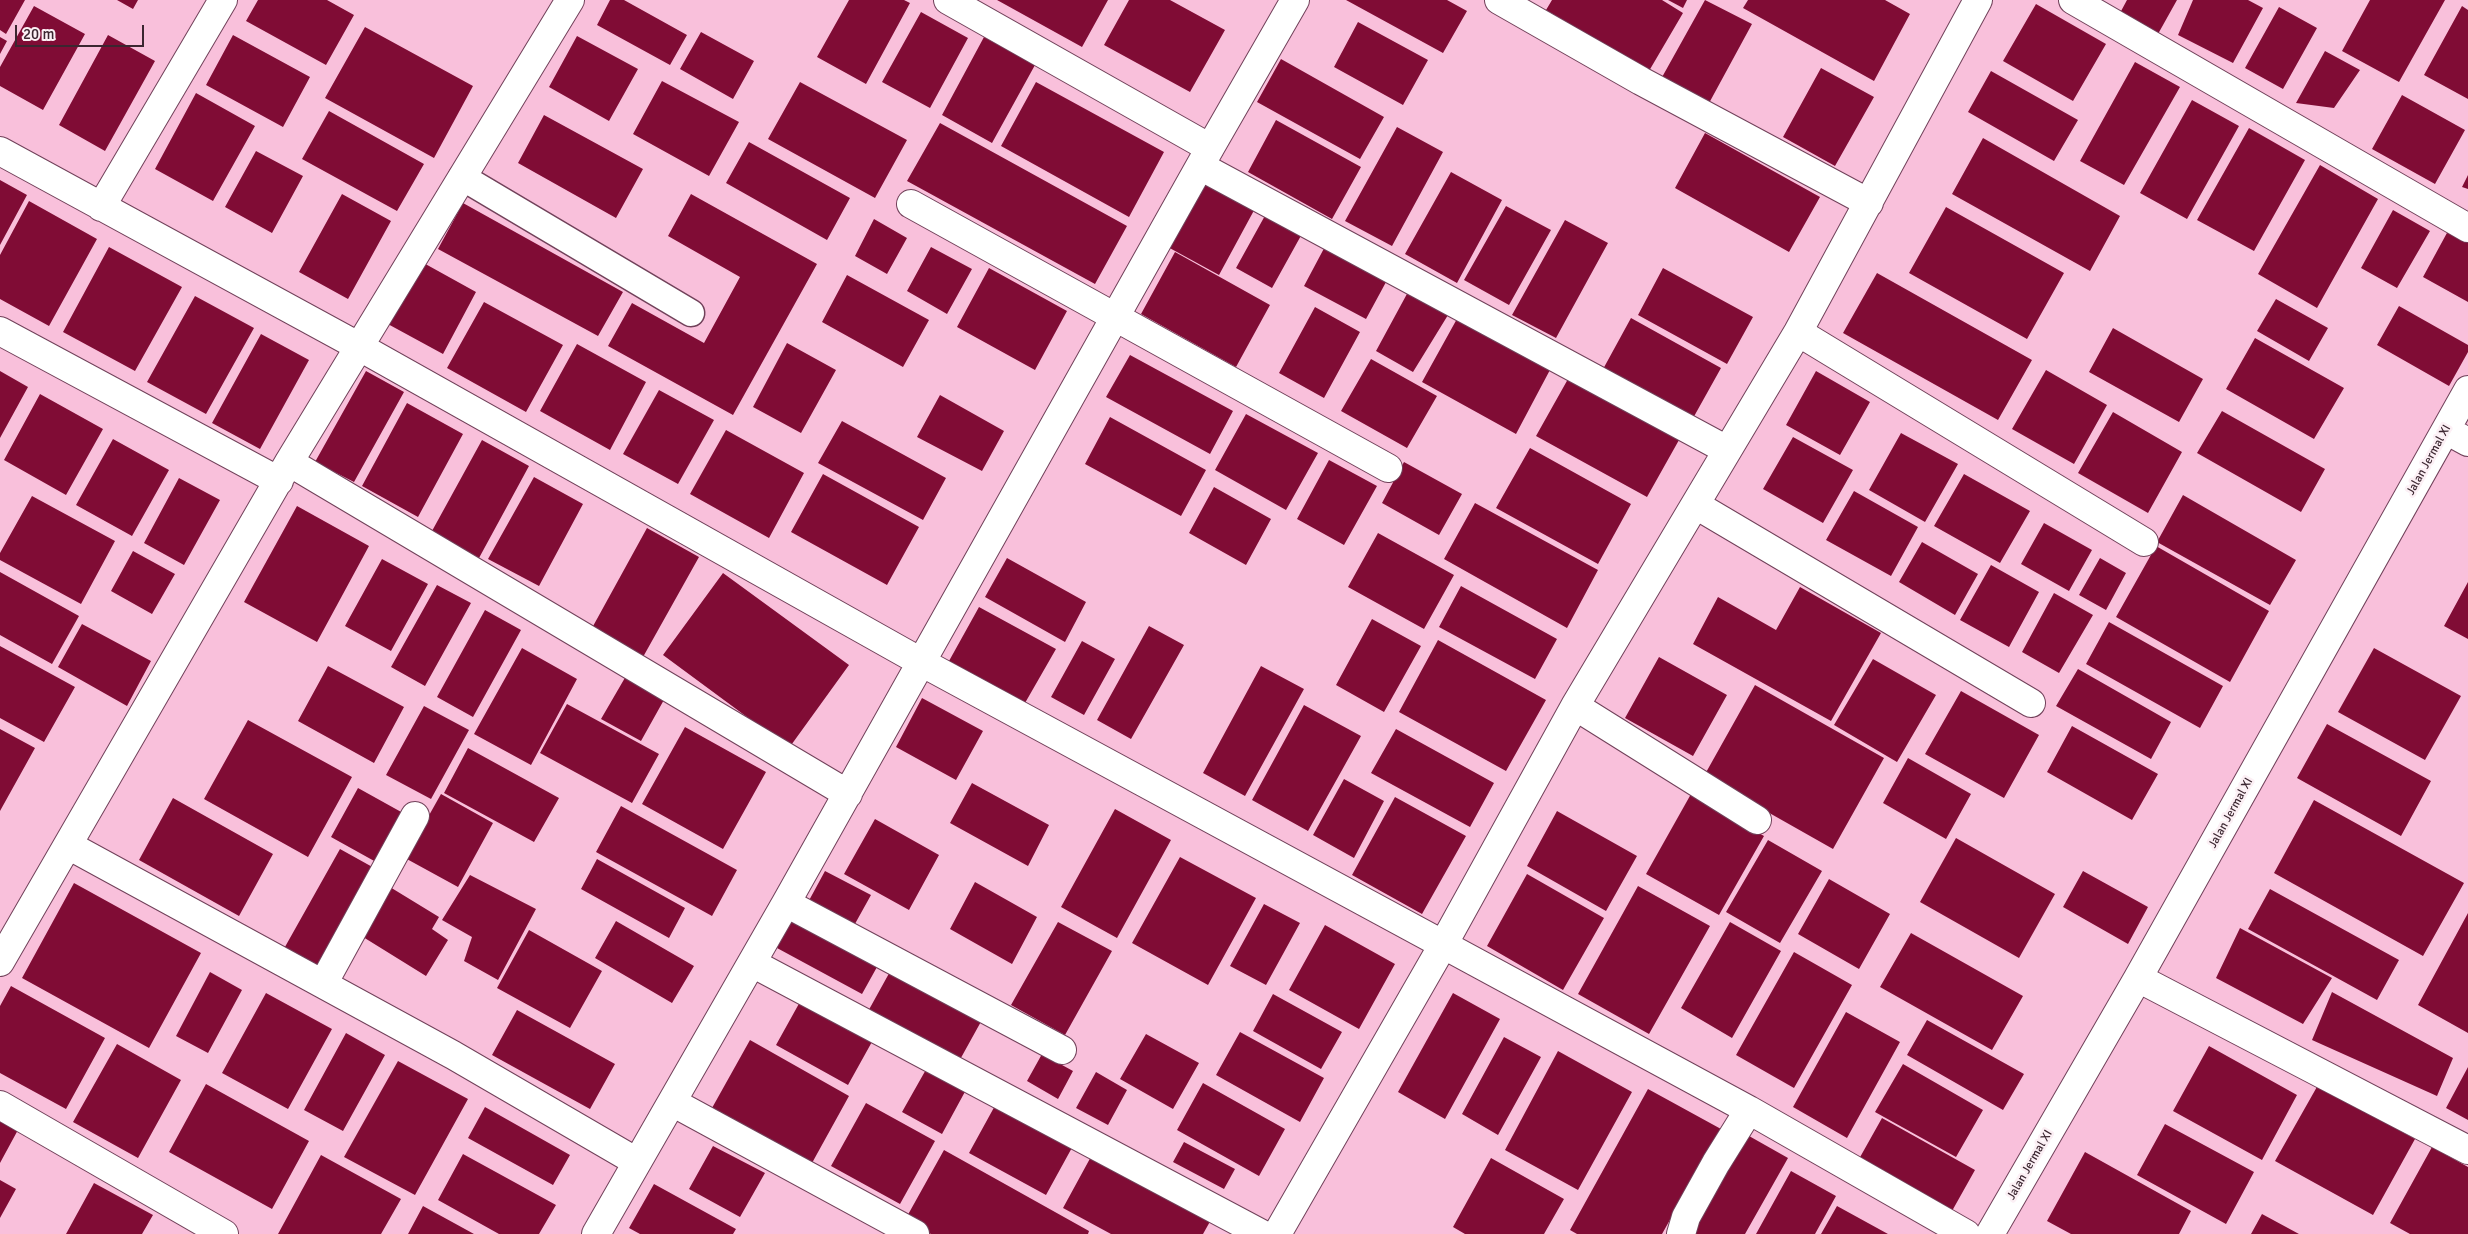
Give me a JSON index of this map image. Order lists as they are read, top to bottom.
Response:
{
  "streets": {
    "street": ["Jalan Jermal XI"]
  },
  "scale_bar": "20 m"
}
